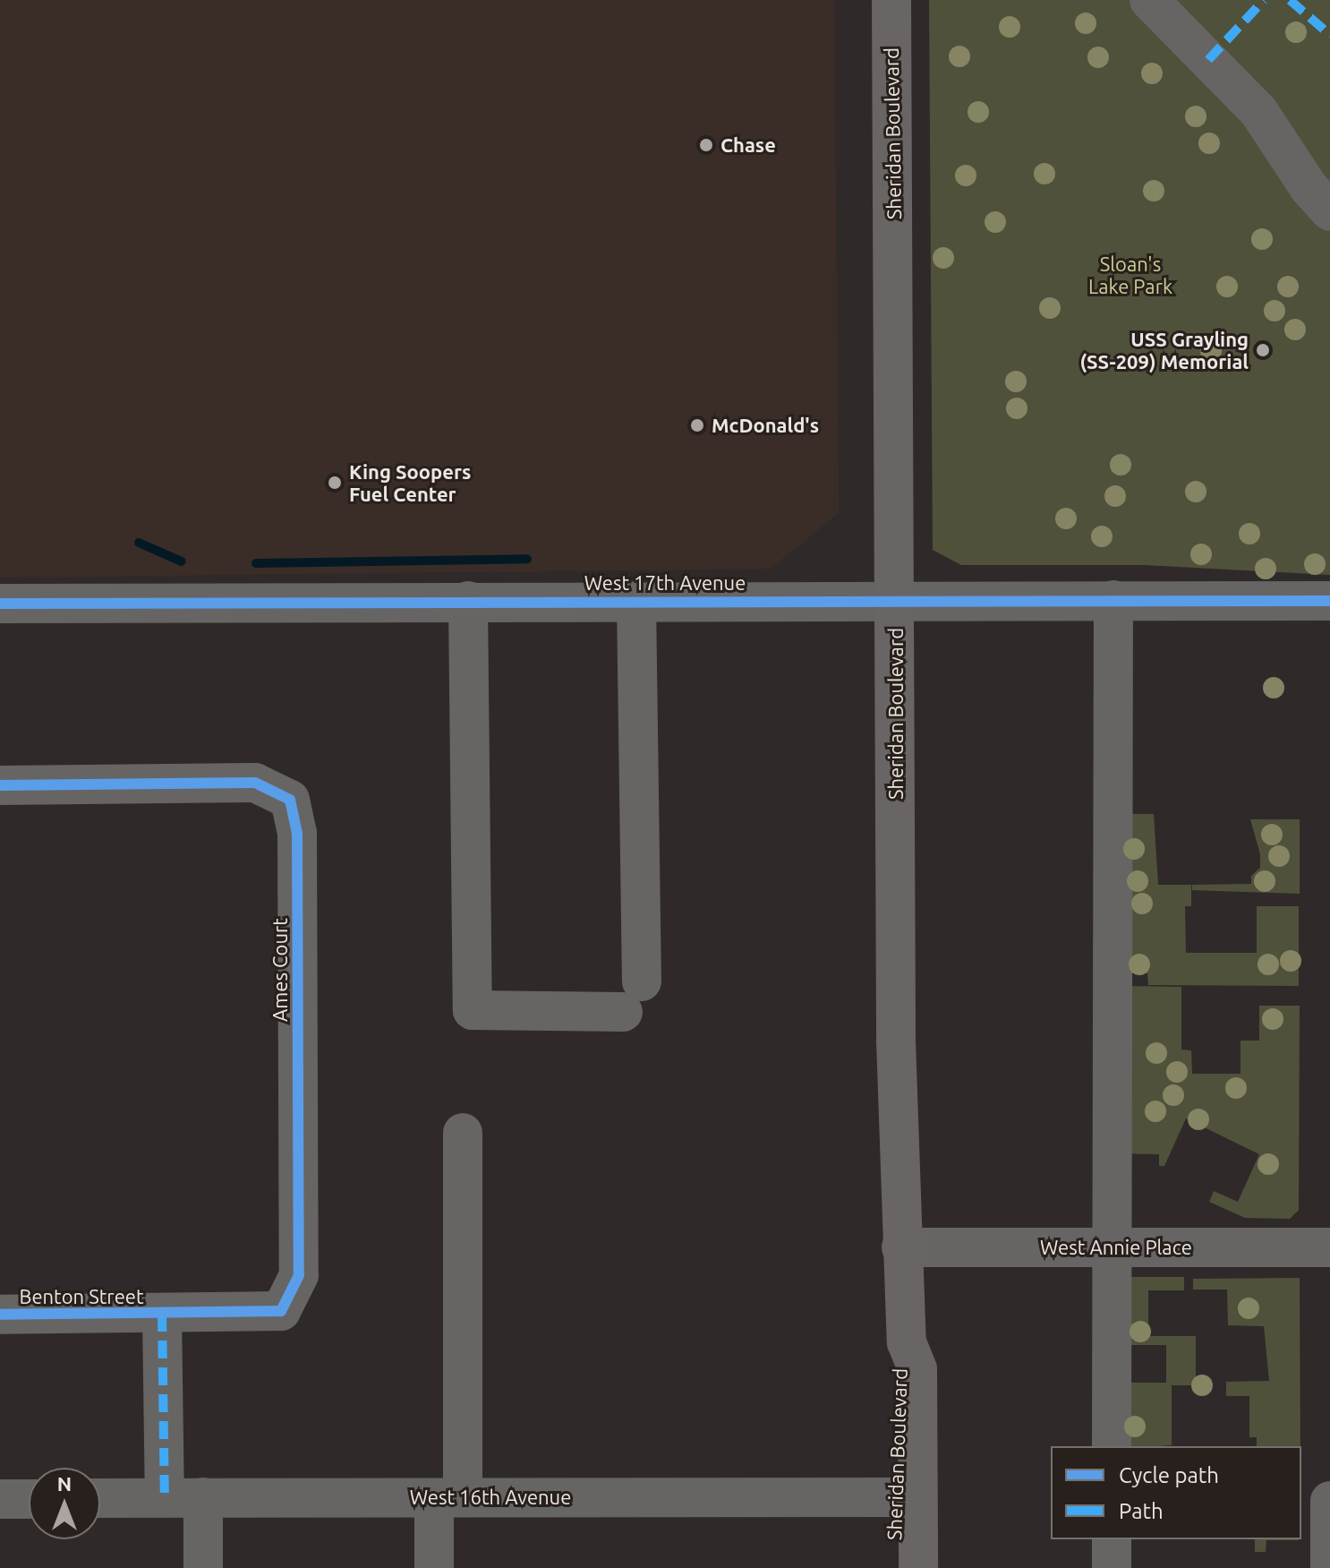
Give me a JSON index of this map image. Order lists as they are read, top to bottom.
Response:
{
  "streets": {
    "main road": ["Sheridan Boulevard"],
    "street": [
      "West 17th Avenue",
      "Ames Court",
      "West Annie Place",
      "Benton Street",
      "West 16th Avenue"
    ]
  },
  "crossings": [
    ["Sheridan Boulevard", "West 17th Avenue"],
    ["Sheridan Boulevard", "West Annie Place"],
    ["Sheridan Boulevard", "West 16th Avenue"],
    ["Ames Court", "Benton Street"],
    ["Benton Street", "West 16th Avenue"]
  ],
  "parks": ["Sloan's Lake Park"],
  "places": [
    "Chase",
    "USS Grayling (SS-209) Memorial",
    "McDonald's",
    "King Soopers Fuel Center"
  ],
  "legend": ["Cycle path", "Path"],
  "north": "top"
}
